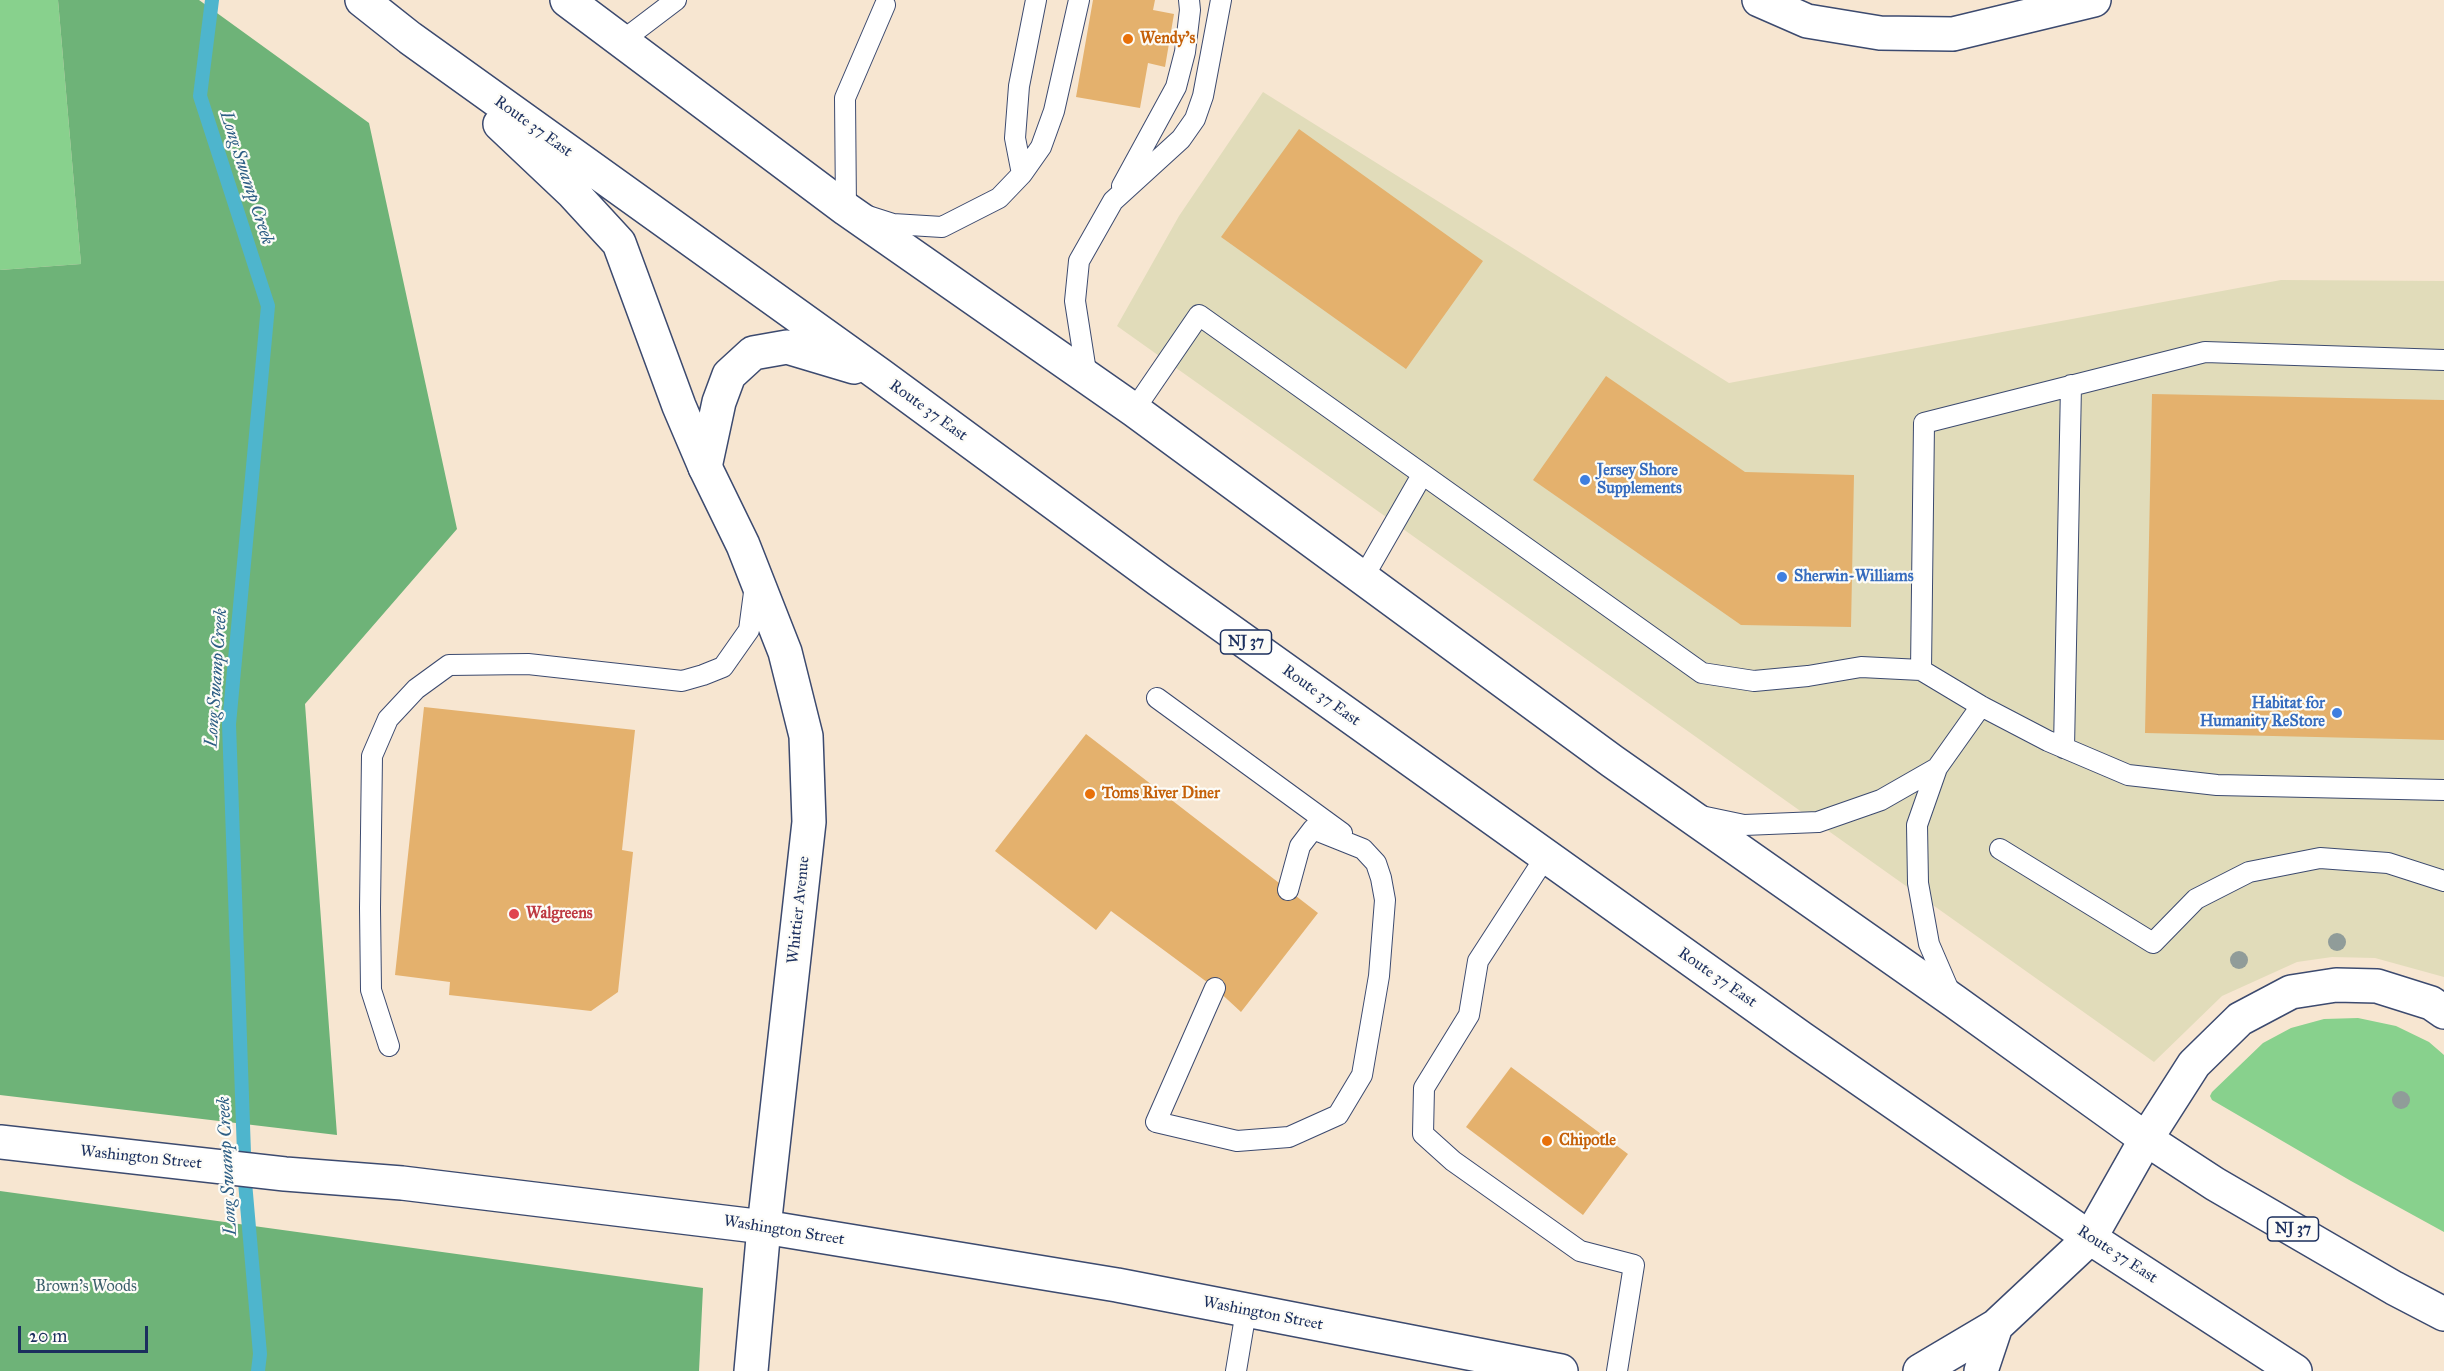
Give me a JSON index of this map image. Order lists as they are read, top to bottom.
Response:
{
  "streets": {
    "main road": [
      "Route 37 East",
      "NJ 37",
      "Whittier Avenue",
      "Washington Street"
    ]
  },
  "crossings": [
    ["Route 37 East", "Whittier Avenue"],
    ["Whittier Avenue", "Washington Street"]
  ],
  "water": ["Long Swamp Creek"],
  "parks": ["Brown's Woods"],
  "places": [
    "Wendy's",
    "Jersey Shore Supplements",
    "Sherwin-Williams",
    "Habitat for Humanity ReStore",
    "Toms River Diner",
    "Walgreens",
    "Chipotle"
  ],
  "scale_bar": "20 m"
}
